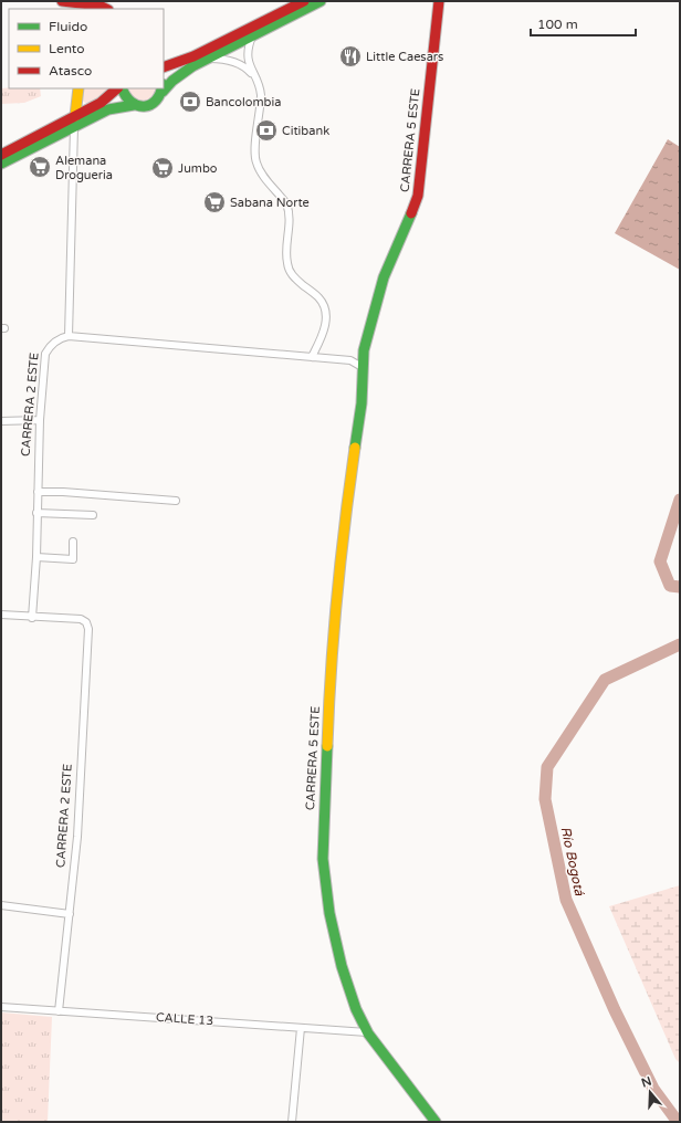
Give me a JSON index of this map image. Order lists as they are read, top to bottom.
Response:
{
  "streets": {
    "street": ["CARRERA 5 ESTE", "CARRERA 2 ESTE", "CALLE 13"]
  },
  "crossings": [
    ["CARRERA 5 ESTE", "CALLE 13"],
    ["CARRERA 2 ESTE", "CALLE 13"]
  ],
  "water": ["Río Bogotá"],
  "places": {
    "restaurant": ["Little Caesars"],
    "bank": ["Bancolombia", "Citibank"],
    "supermarket": ["Alemana Drogueria", "Jumbo", "Sabana Norte"]
  },
  "legend": ["Fluido", "Lento", "Atasco"],
  "scale_bar": "100 m",
  "north": "top"
}
